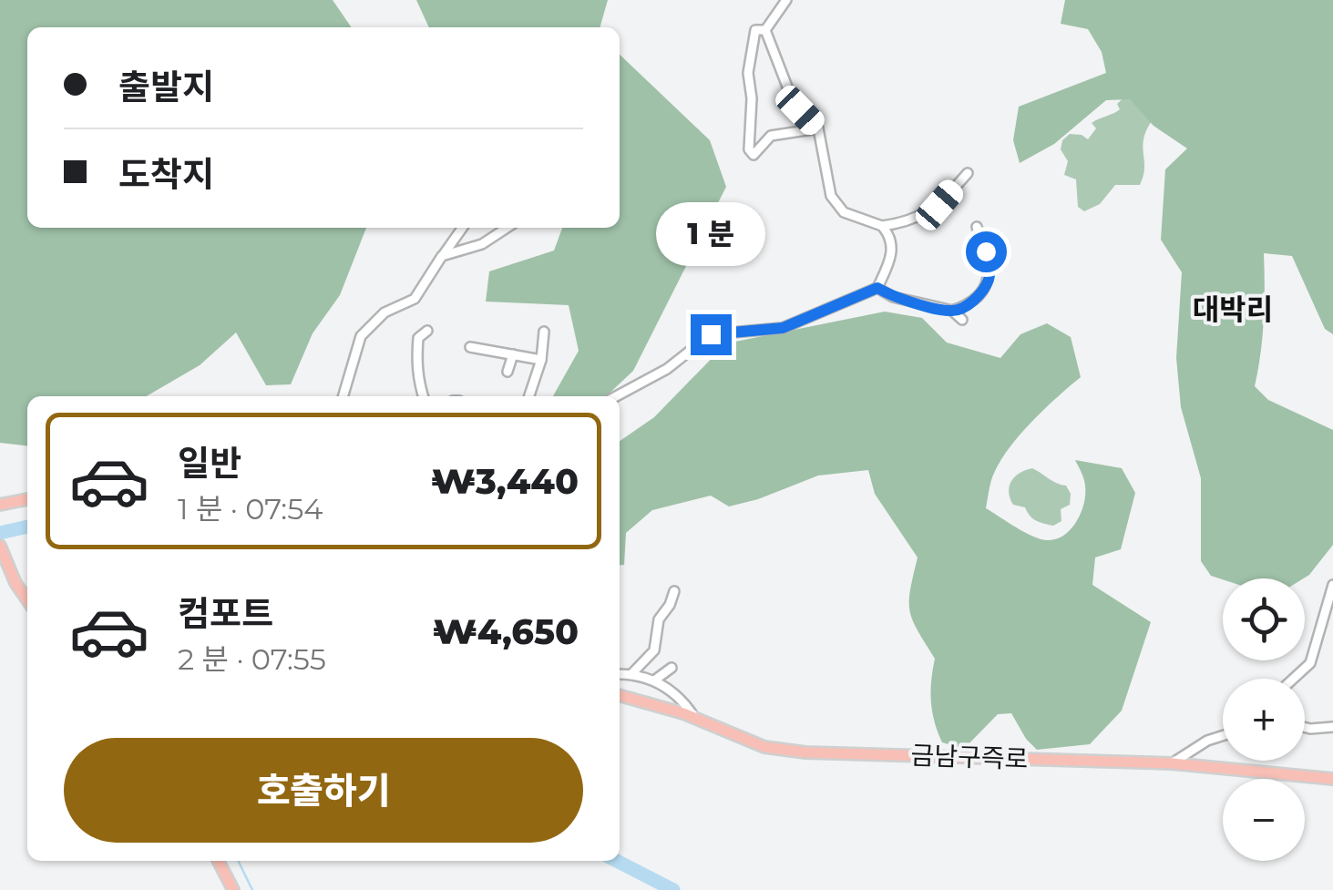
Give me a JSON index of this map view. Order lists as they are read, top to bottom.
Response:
{
  "streets": {
    "main road": ["금남구즉로"]
  },
  "districts": ["대박리"],
  "page": {
    "banner": ["출발지", "도착지"],
    "bubble": "1 분",
    "list": [
      {
        "name": "일반",
        "note": "1 분 · 07:54",
        "value": "₩3,440"
      },
      {
        "name": "컴포트",
        "note": "2 분 · 07:55",
        "value": "₩4,650"
      }
    ],
    "map_buttons": ["+", "−"],
    "buttons": "호출하기"
  }
}
